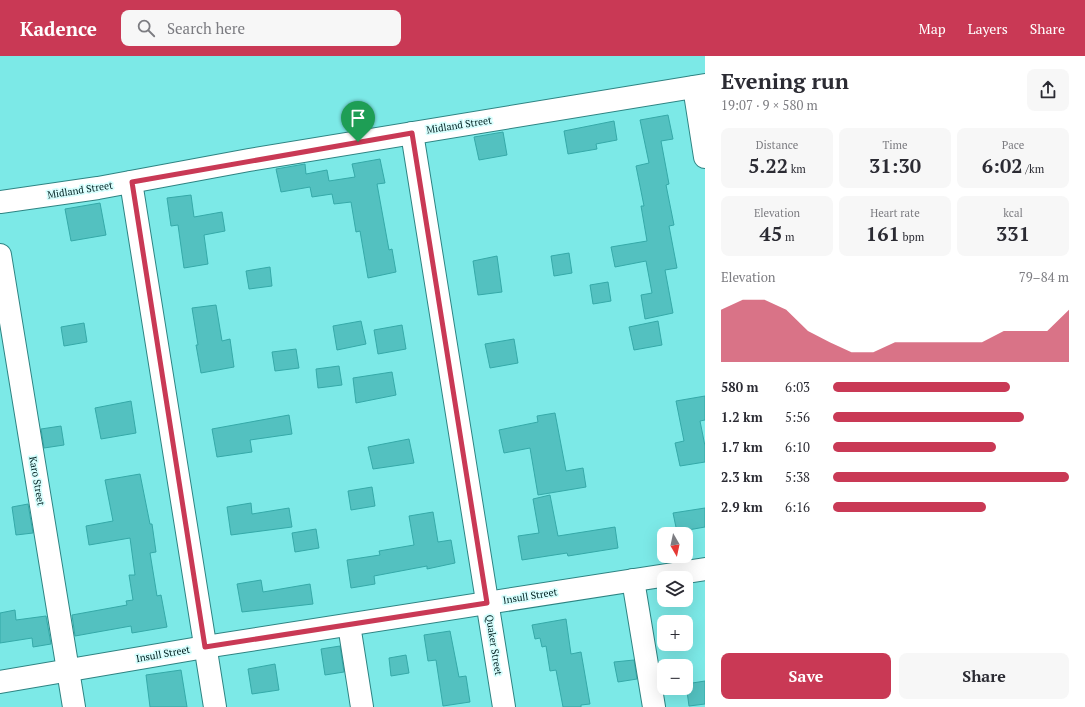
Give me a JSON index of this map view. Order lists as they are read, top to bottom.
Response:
{
  "streets": {
    "street": [
      "Midland Street",
      "Karo Street",
      "Insull Street",
      "Quaker Street"
    ]
  },
  "crossings": [
    ["Midland Street", "Quaker Street"],
    ["Karo Street", "Insull Street"],
    ["Insull Street", "Quaker Street"]
  ],
  "north": "bottom",
  "page": {
    "header": "Kadence",
    "search": "Search here",
    "nav": ["Map", "Layers", "Share"],
    "heading": ["Evening run", "19:07 · 9 × 580 m"],
    "stats": [
      ["Distance", "5.22 km"],
      ["Time", "31:30"],
      ["Pace", "6:02 /km"],
      ["Elevation", "45 m"],
      ["Heart rate", "161 bpm"],
      ["kcal", "331"]
    ],
    "chart": ["Elevation", "79–84 m"],
    "list": [
      {
        "name": "580 m",
        "note": "6:03"
      },
      {
        "name": "1.2 km",
        "note": "5:56"
      },
      {
        "name": "1.7 km",
        "note": "6:10"
      },
      {
        "name": "2.3 km",
        "note": "5:38"
      },
      {
        "name": "2.9 km",
        "note": "6:16"
      }
    ],
    "map_buttons": ["+", "−"],
    "buttons": ["Save", "Share"]
  }
}
